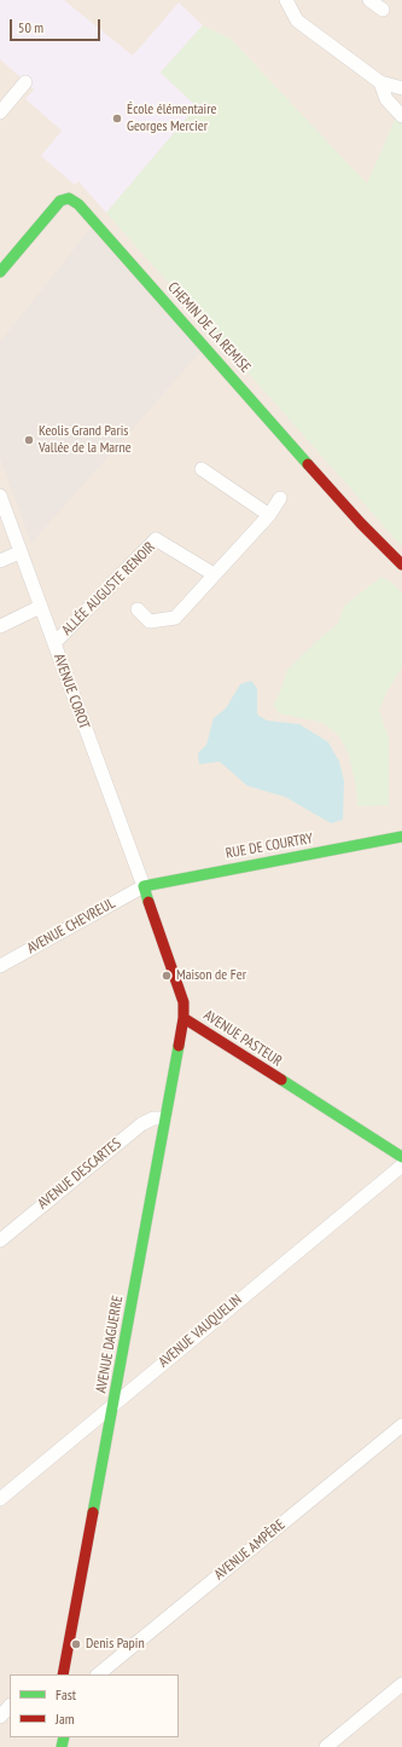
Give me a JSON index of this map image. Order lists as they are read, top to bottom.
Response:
{
  "streets": {
    "street": [
      "CHEMIN DE LA REMISE",
      "ALLÉE AUGUSTE RENOIR",
      "AVENUE COROT",
      "RUE DE COURTRY",
      "AVENUE CHEVREUL",
      "AVENUE PASTEUR",
      "AVENUE DESCARTES",
      "AVENUE VAUQUELIN",
      "AVENUE DAGUERRE",
      "AVENUE AMPÈRE"
    ]
  },
  "crossings": [
    ["ALLÉE AUGUSTE RENOIR", "AVENUE COROT"],
    ["AVENUE COROT", "RUE DE COURTRY"],
    ["AVENUE COROT", "AVENUE CHEVREUL"],
    ["AVENUE COROT", "AVENUE PASTEUR"],
    ["RUE DE COURTRY", "AVENUE CHEVREUL"],
    ["RUE DE COURTRY", "AVENUE PASTEUR"],
    ["AVENUE CHEVREUL", "AVENUE PASTEUR"],
    ["AVENUE PASTEUR", "AVENUE DAGUERRE"],
    ["AVENUE DESCARTES", "AVENUE DAGUERRE"],
    ["AVENUE VAUQUELIN", "AVENUE DAGUERRE"]
  ],
  "places": [
    "École élémentaire Georges Mercier",
    "Keolis Grand Paris Vallée de la Marne",
    "Maison de Fer",
    "Denis Papin"
  ],
  "legend": ["Fast", "Jam"],
  "scale_bar": "50 m"
}
